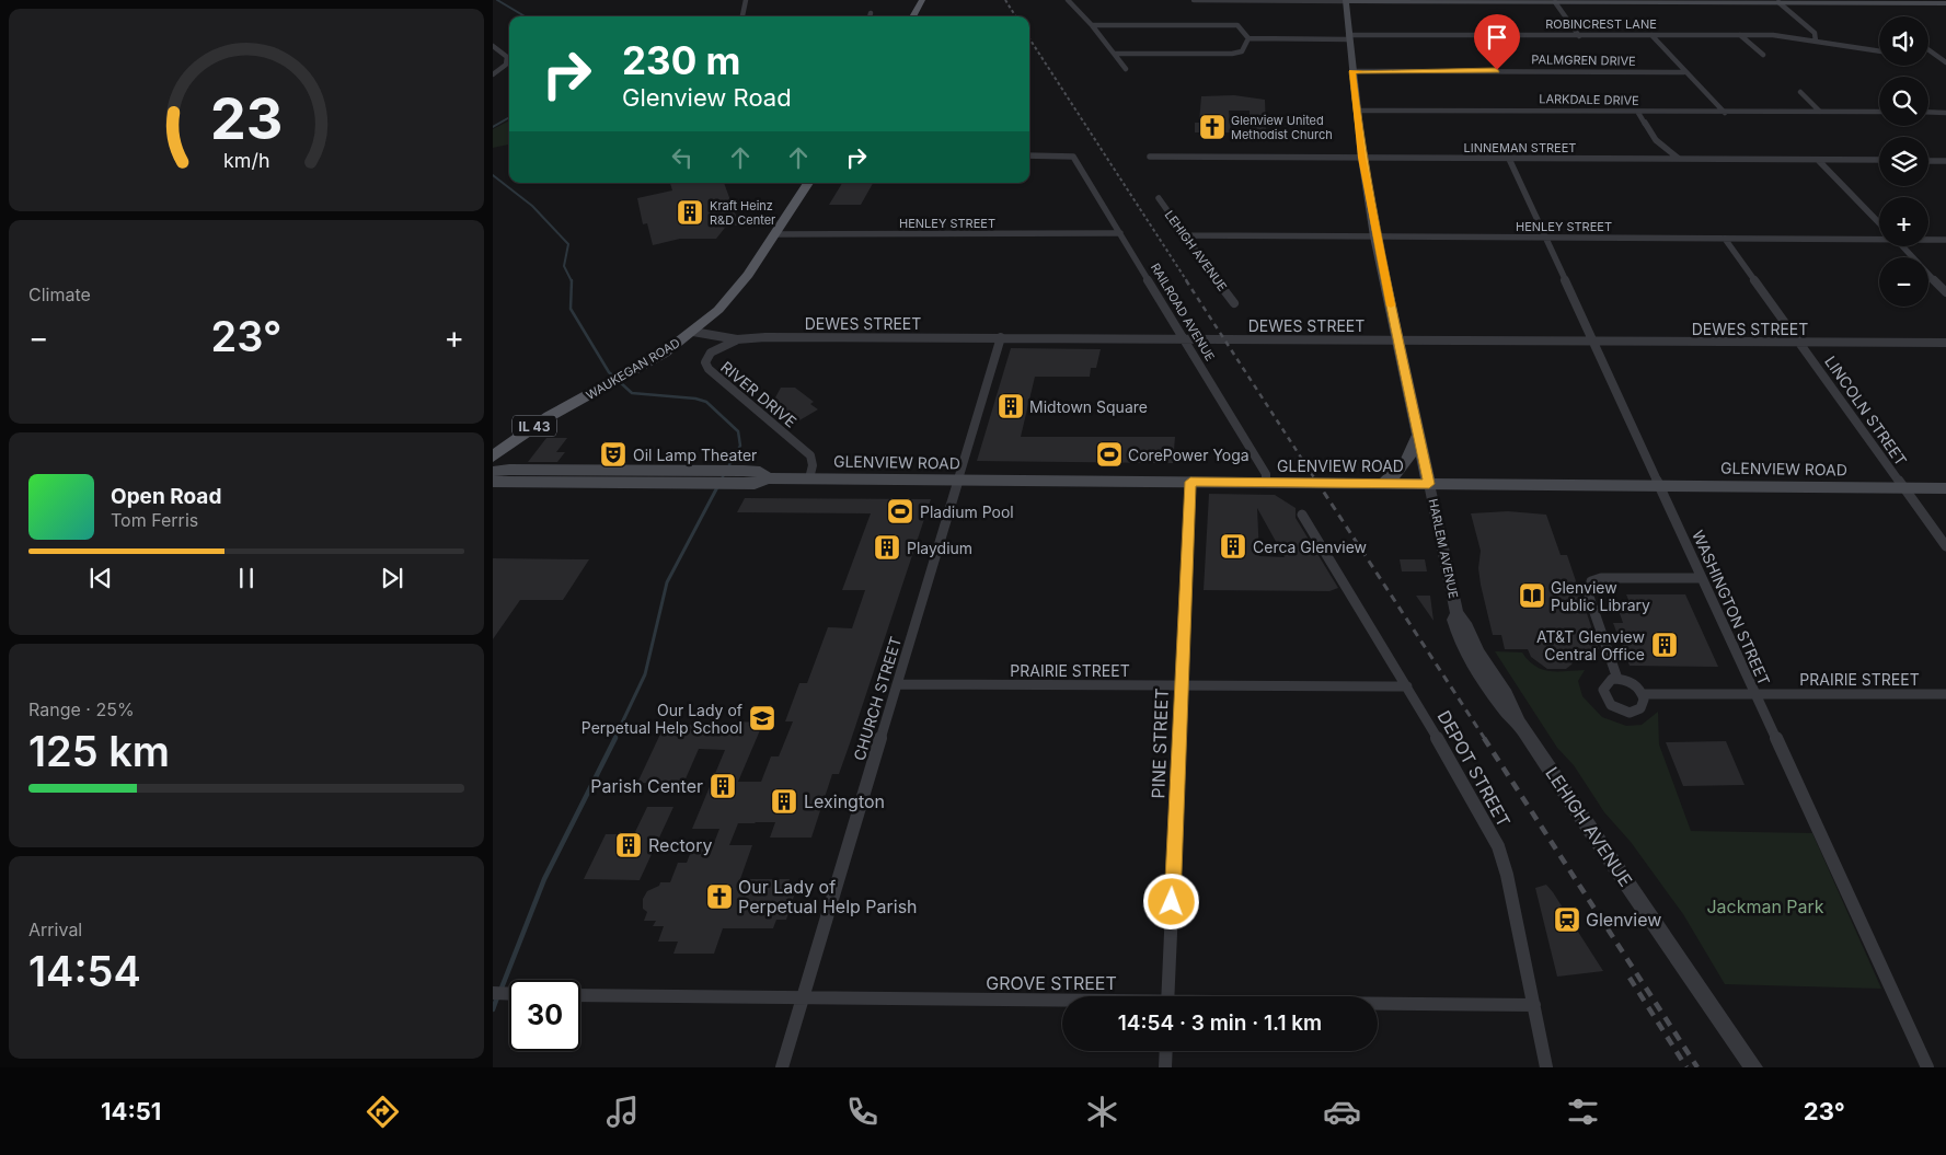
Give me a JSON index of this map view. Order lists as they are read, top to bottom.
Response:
{
  "streets": {
    "main road": [
      "WAUKEGAN ROAD",
      "IL 43",
      "GLENVIEW ROAD",
      "HARLEM AVENUE"
    ],
    "street": [
      "ROBINCREST LANE",
      "PALMGREN DRIVE",
      "LARKDALE DRIVE",
      "LINNEMAN STREET",
      "HENLEY STREET",
      "LEHIGH AVENUE",
      "RAILROAD AVENUE",
      "DEWES STREET",
      "RIVER DRIVE",
      "LINCOLN STREET",
      "WASHINGTON STREET",
      "PRAIRIE STREET",
      "CHURCH STREET",
      "PINE STREET",
      "DEPOT STREET",
      "GROVE STREET"
    ]
  },
  "crossings": [
    ["ROBINCREST LANE", "HARLEM AVENUE"],
    ["PALMGREN DRIVE", "HARLEM AVENUE"],
    ["LARKDALE DRIVE", "HARLEM AVENUE"],
    ["LINNEMAN STREET", "HARLEM AVENUE"],
    ["LINNEMAN STREET", "WASHINGTON STREET"],
    ["HENLEY STREET", "LEHIGH AVENUE"],
    ["HENLEY STREET", "RAILROAD AVENUE"],
    ["HENLEY STREET", "WAUKEGAN ROAD"],
    ["HENLEY STREET", "LINCOLN STREET"],
    ["HENLEY STREET", "HARLEM AVENUE"],
    ["HENLEY STREET", "WASHINGTON STREET"],
    ["LEHIGH AVENUE", "HARLEM AVENUE"],
    ["RAILROAD AVENUE", "DEWES STREET"],
    ["RAILROAD AVENUE", "GLENVIEW ROAD"],
    ["DEWES STREET", "WAUKEGAN ROAD"],
    ["DEWES STREET", "RIVER DRIVE"],
    ["DEWES STREET", "LINCOLN STREET"],
    ["DEWES STREET", "HARLEM AVENUE"],
    ["DEWES STREET", "WASHINGTON STREET"],
    ["DEWES STREET", "CHURCH STREET"],
    ["RIVER DRIVE", "GLENVIEW ROAD"],
    ["LINCOLN STREET", "GLENVIEW ROAD"],
    ["GLENVIEW ROAD", "HARLEM AVENUE"],
    ["GLENVIEW ROAD", "WASHINGTON STREET"],
    ["GLENVIEW ROAD", "CHURCH STREET"],
    ["GLENVIEW ROAD", "PINE STREET"],
    ["WASHINGTON STREET", "PRAIRIE STREET"],
    ["PRAIRIE STREET", "CHURCH STREET"],
    ["PRAIRIE STREET", "PINE STREET"],
    ["PRAIRIE STREET", "DEPOT STREET"],
    ["CHURCH STREET", "GROVE STREET"],
    ["DEPOT STREET", "GROVE STREET"]
  ],
  "parks": ["Jackman Park"],
  "places": {
    "church": ["Glenview United Methodist Church", "Our Lady of Perpetual Help Parish"],
    "building": [
      "Kraft Heinz R&D Center",
      "Midtown Square",
      "Cerca Glenview",
      "Playdium",
      "AT&T Glenview Central Office",
      "Parish Center",
      "Lexington",
      "Rectory"
    ],
    "theatre": ["Oil Lamp Theater"],
    "sports": ["CorePower Yoga", "Pladium Pool"],
    "library": ["Glenview Public Library"],
    "school or university": ["Our Lady of Perpetual Help School"],
    "station": ["Glenview"]
  },
  "page": {
    "map_buttons": ["+", "−"],
    "turn": ["230 m", "Glenview Road"],
    "tile": [
      "Climate",
      ["Range · 25%", "125 km"],
      ["Arrival", "14:54"]
    ],
    "heat": ["−", "23°", "+"],
    "song": ["Open Road", "Tom Ferris"],
    "limit": "30",
    "trip": "14:54 · 3 min · 1.1 km",
    "tabs": ["14:51", "23°"],
    "gauge": ["23", "km/h"]
  }
}
